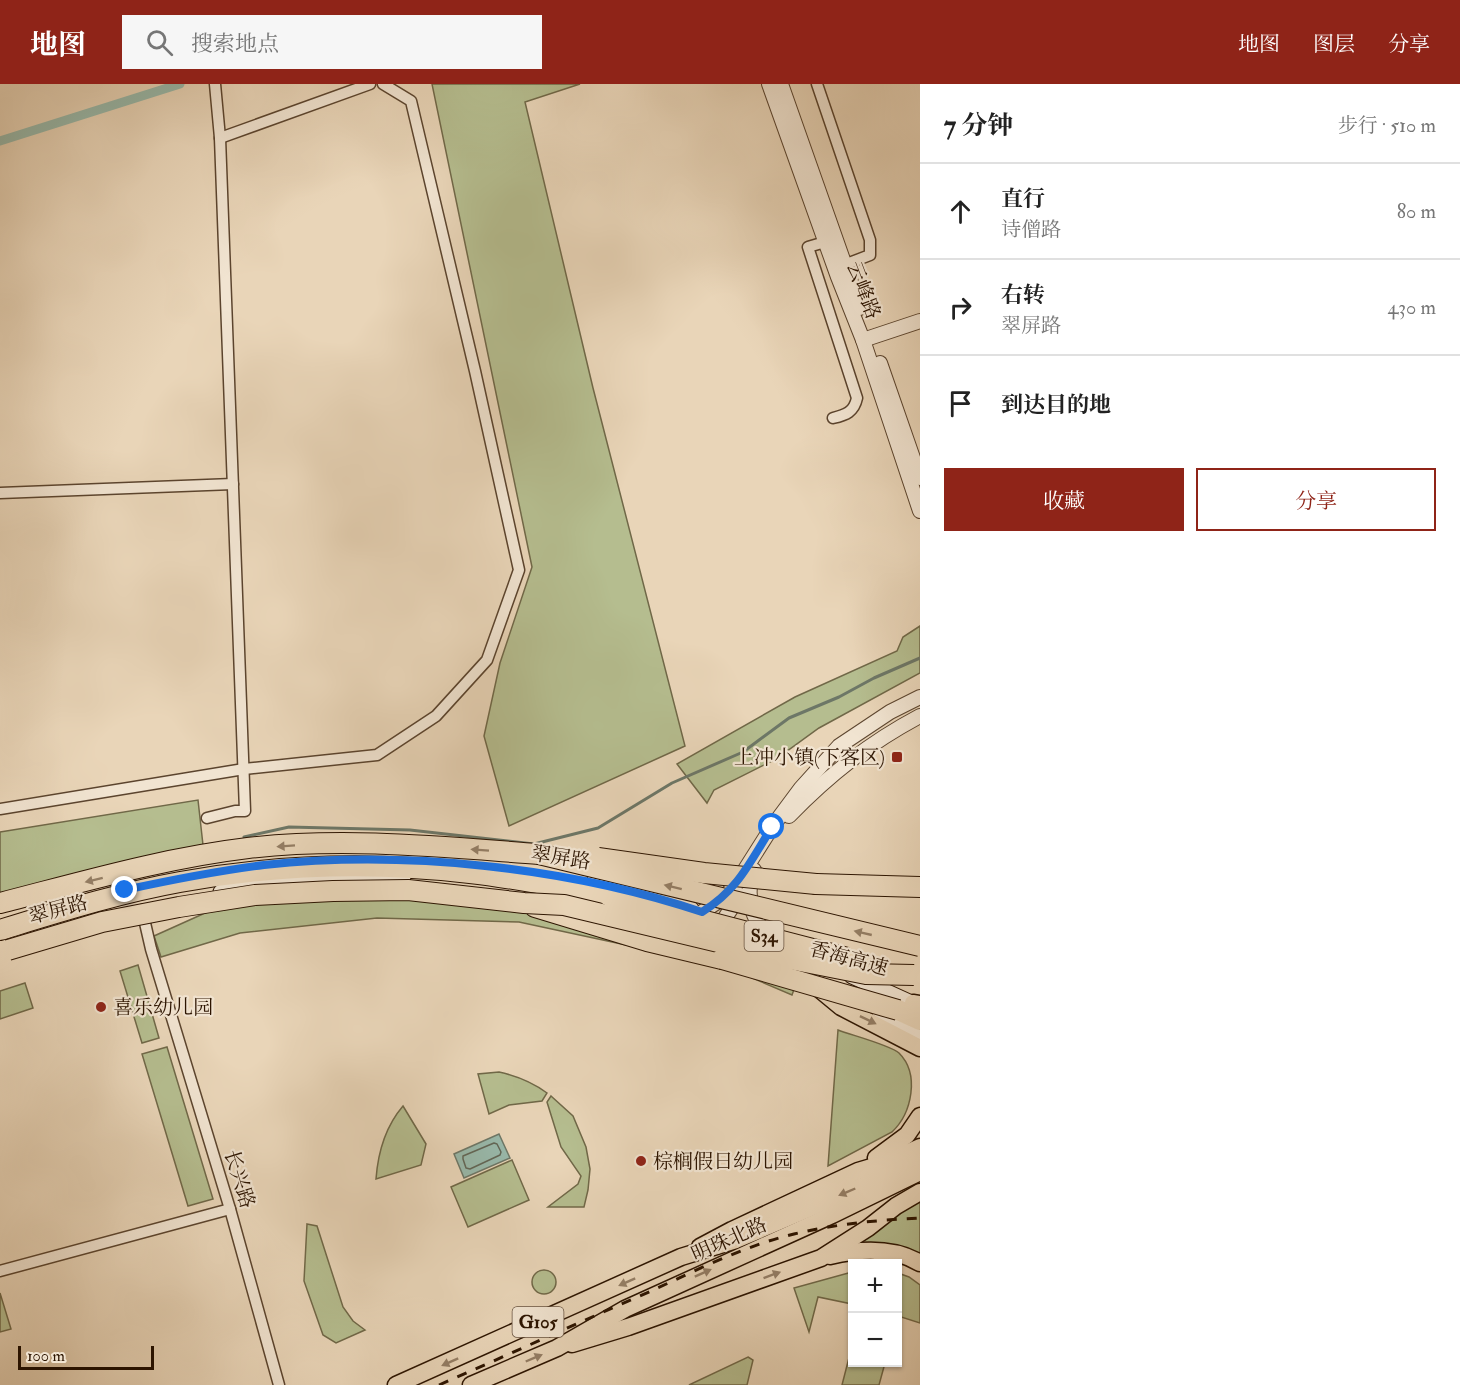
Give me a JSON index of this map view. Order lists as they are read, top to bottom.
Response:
{
  "streets": {
    "highway": ["S34", "香海高速"],
    "main road": ["翠屏路", "明珠北路", "G105"],
    "street": ["云峰路", "长兴路"]
  },
  "crossings": [
    ["翠屏路", "长兴路"]
  ],
  "places": {
    "transit": ["上冲小镇(下客区)"],
    "other": ["喜乐幼儿园", "棕榈假日幼儿园"]
  },
  "scale_bar": "100 m",
  "page": {
    "header": "地图",
    "search": "搜索地点",
    "nav": ["地图", "图层", "分享"],
    "heading": ["7 分钟", "步行 · 510 m"],
    "list": [
      ["直行", "诗僧路", "80 m"],
      ["右转", "翠屏路", "430 m"],
      "到达目的地"
    ],
    "buttons": ["收藏", "分享"],
    "map_buttons": ["+", "−"],
    "scale": "100 m"
  }
}
